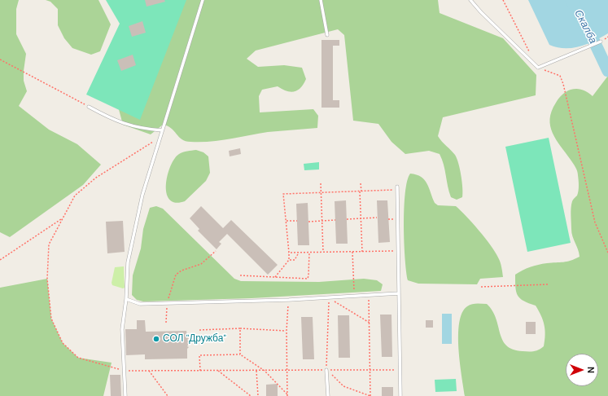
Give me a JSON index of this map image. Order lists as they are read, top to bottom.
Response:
{
  "water": ["Скалба"],
  "places": ["СОЛ \"Дружба\""],
  "north": "right"
}
